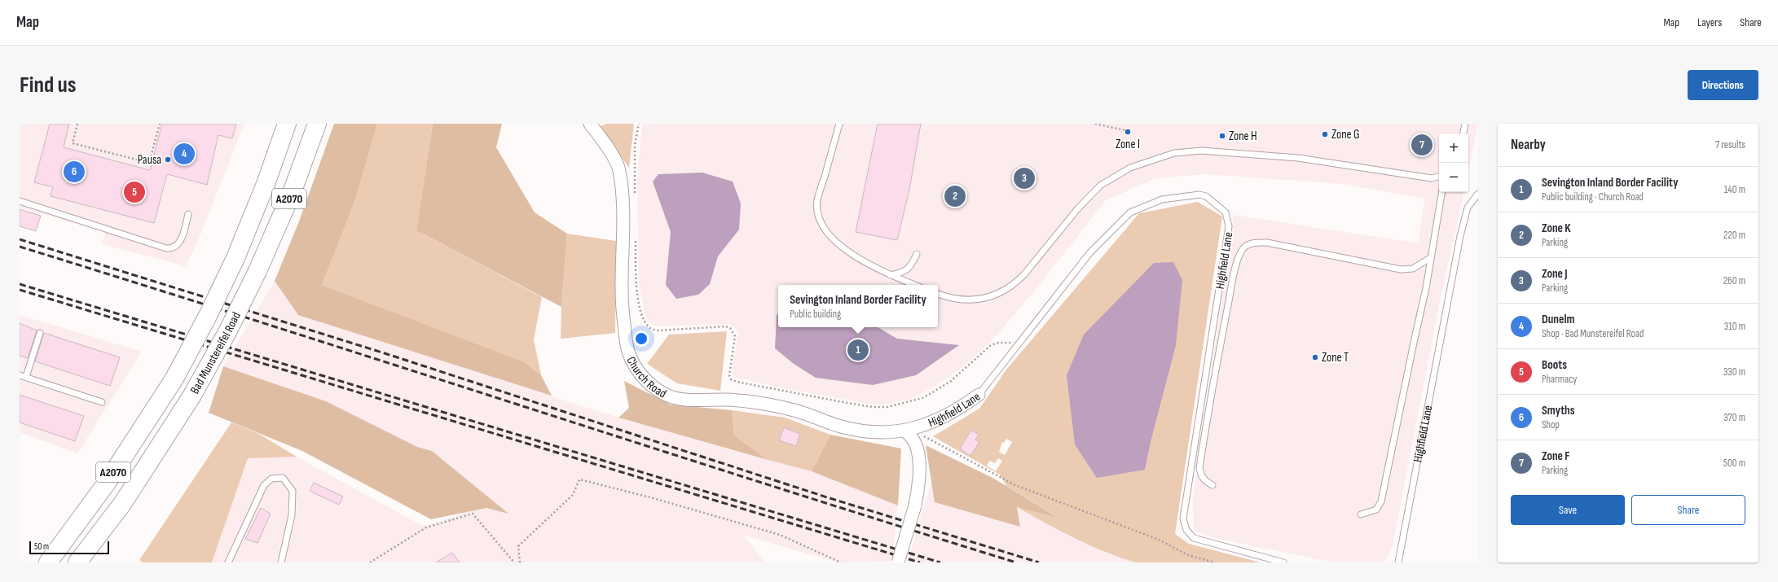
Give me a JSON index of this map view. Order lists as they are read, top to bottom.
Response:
{
  "streets": {
    "highway": ["A2070", "Bad Munstereifel Road"],
    "street": ["Highfield Lane", "Church Road"]
  },
  "crossings": [
    ["Highfield Lane", "Church Road"]
  ],
  "places": [
    "Zone I",
    "Zone G",
    "Zone H",
    "Pausa",
    "Zone T"
  ],
  "scale_bar": "50 m",
  "page": {
    "header": "Map",
    "nav": ["Map", "Layers", "Share"],
    "buttons": [
      "Directions",
      ["Save", "Share"]
    ],
    "title": "Find us",
    "heading": ["Nearby", "7 results"],
    "pins": [
      "7",
      "4",
      "6",
      "3",
      "5",
      "2",
      "1"
    ],
    "map_buttons": ["+", "−"],
    "list": [
      {
        "mark": "1",
        "name": "Sevington Inland Border Facility",
        "note": "Public building · Church Road",
        "value": "140 m"
      },
      {
        "mark": "2",
        "name": "Zone K",
        "note": "Parking",
        "value": "220 m"
      },
      {
        "mark": "3",
        "name": "Zone J",
        "note": "Parking",
        "value": "260 m"
      },
      {
        "mark": "4",
        "name": "Dunelm",
        "note": "Shop · Bad Munstereifel Road",
        "value": "310 m"
      },
      {
        "mark": "5",
        "name": "Boots",
        "note": "Pharmacy",
        "value": "330 m"
      },
      {
        "mark": "6",
        "name": "Smyths",
        "note": "Shop",
        "value": "370 m"
      },
      {
        "mark": "7",
        "name": "Zone F",
        "note": "Parking",
        "value": "500 m"
      }
    ],
    "popup": ["Sevington Inland Border Facility", "Public building"],
    "scale": "50 m"
  }
}
